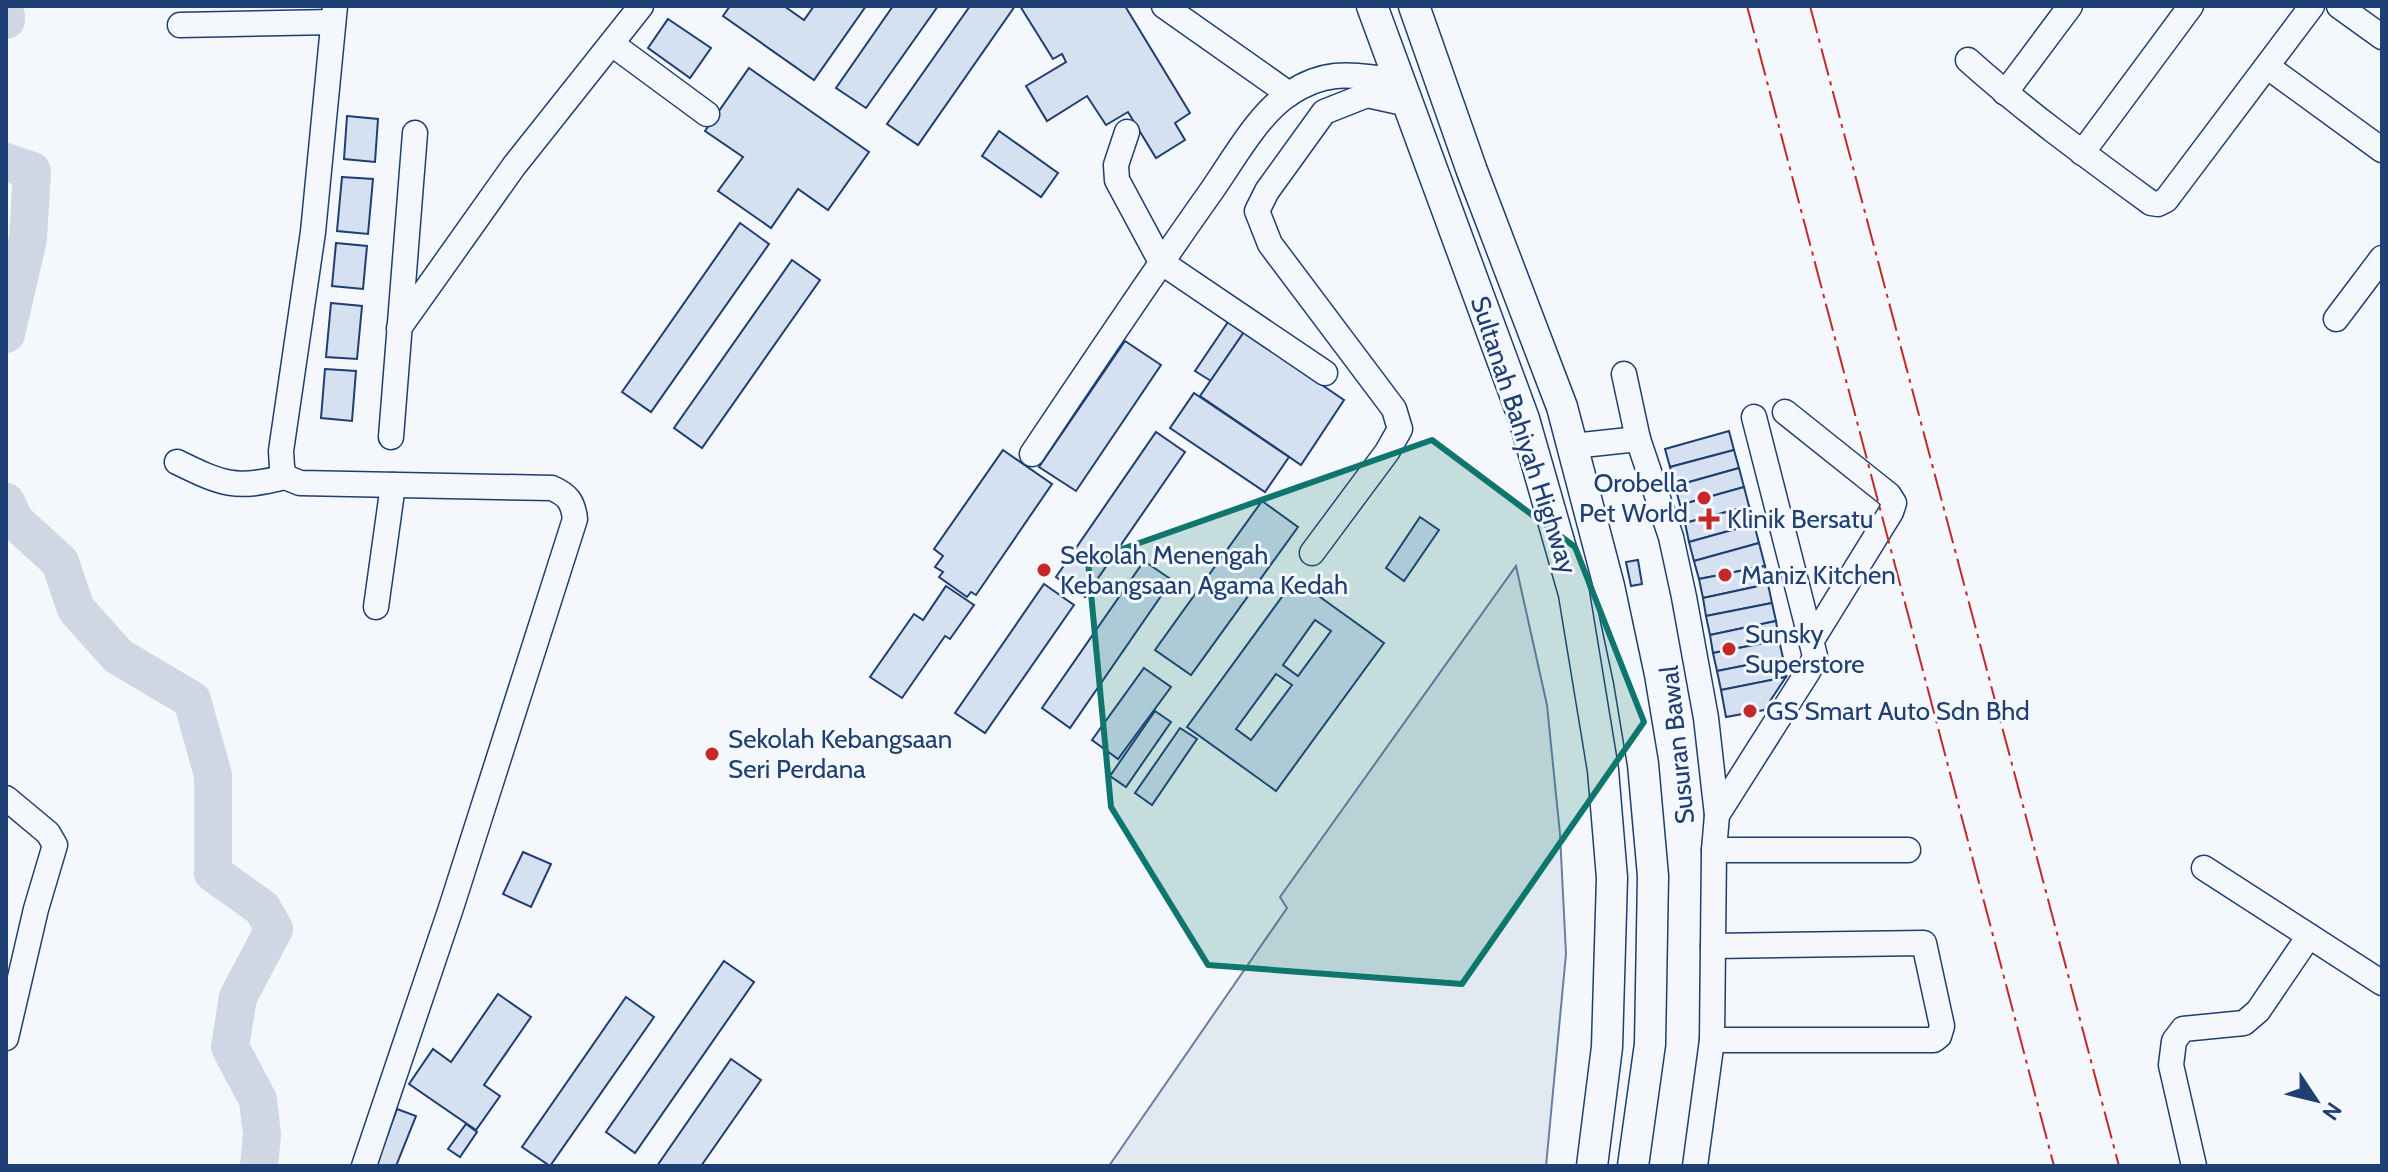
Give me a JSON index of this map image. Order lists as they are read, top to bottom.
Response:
{
  "streets": {
    "main road": ["Sultanah Bahiyah Highway"],
    "street": ["Susuran Bawal"]
  },
  "places": {
    "other": [
      "Orobella Pet World",
      "Sekolah Menengah Kebangsaan Agama Kedah",
      "Maniz Kitchen",
      "Sunsky Superstore",
      "GS Smart Auto Sdn Bhd",
      "Sekolah Kebangsaan Seri Perdana"
    ],
    "health": ["Klinik Bersatu"]
  },
  "north": "bottom right"
}
